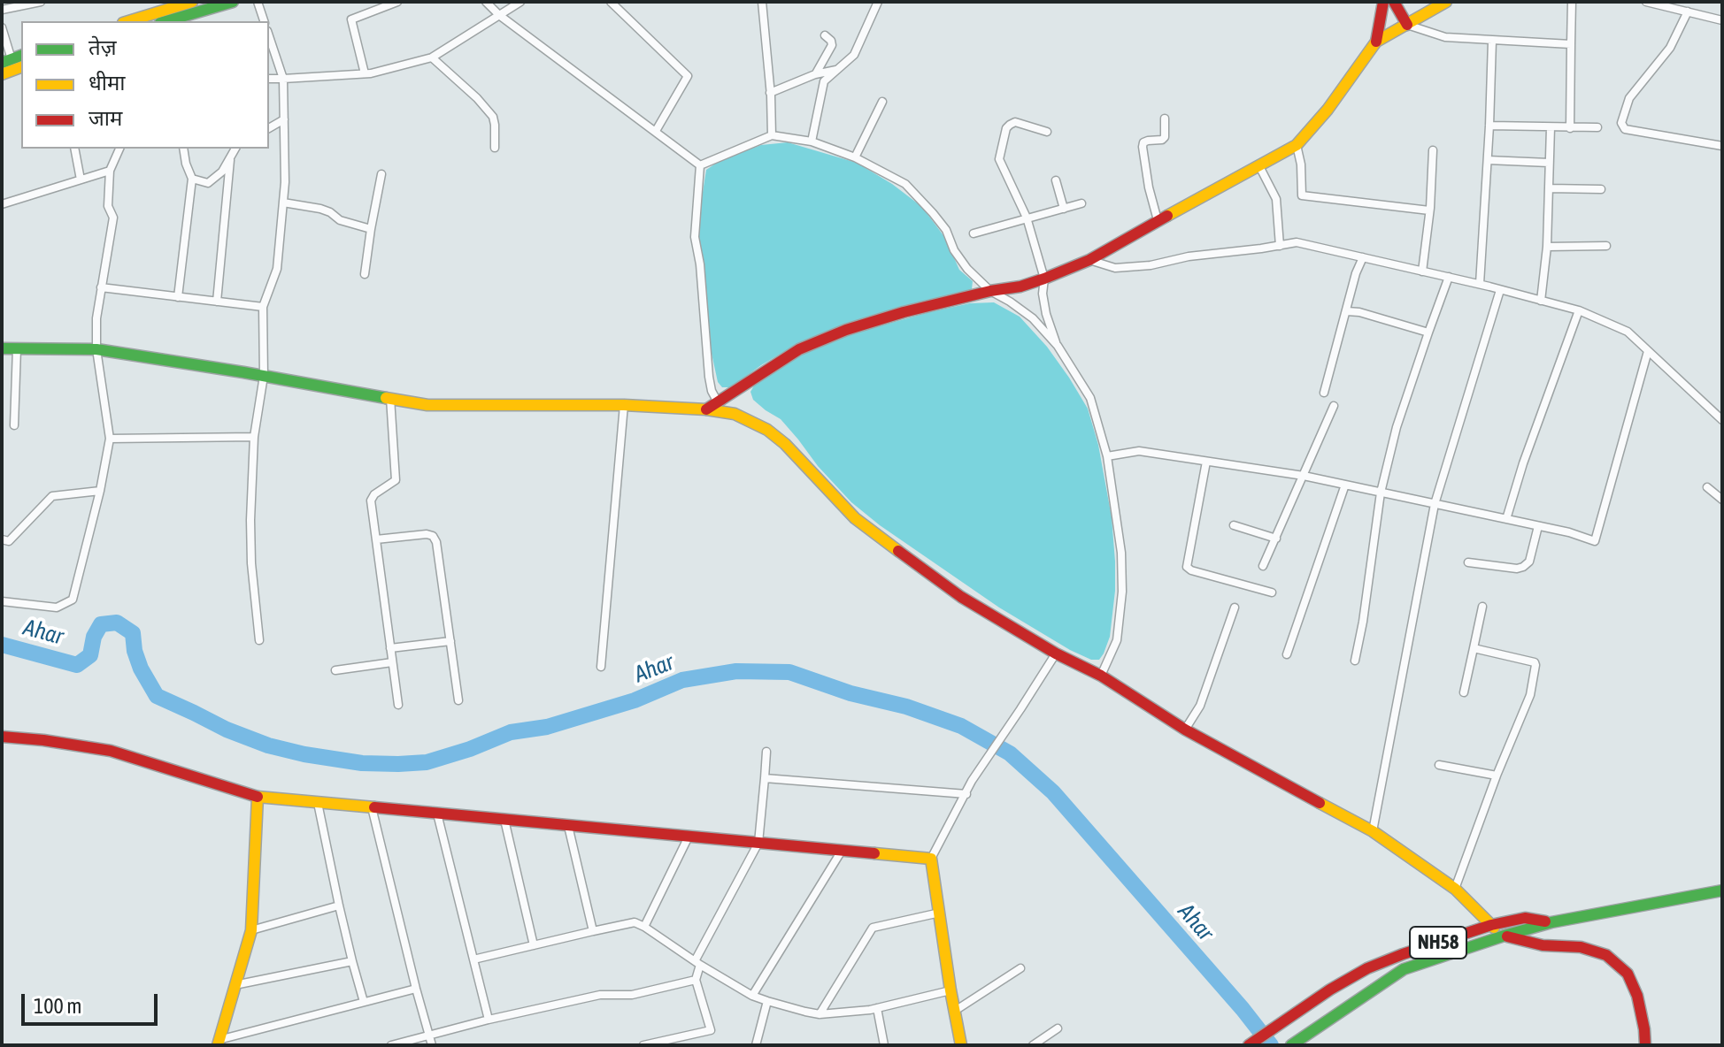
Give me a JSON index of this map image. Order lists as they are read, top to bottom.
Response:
{
  "streets": {
    "main road": ["NH58"]
  },
  "water": ["Ahar"],
  "legend": ["तेज़", "धीमा", "जाम"],
  "scale_bar": "100 m"
}
